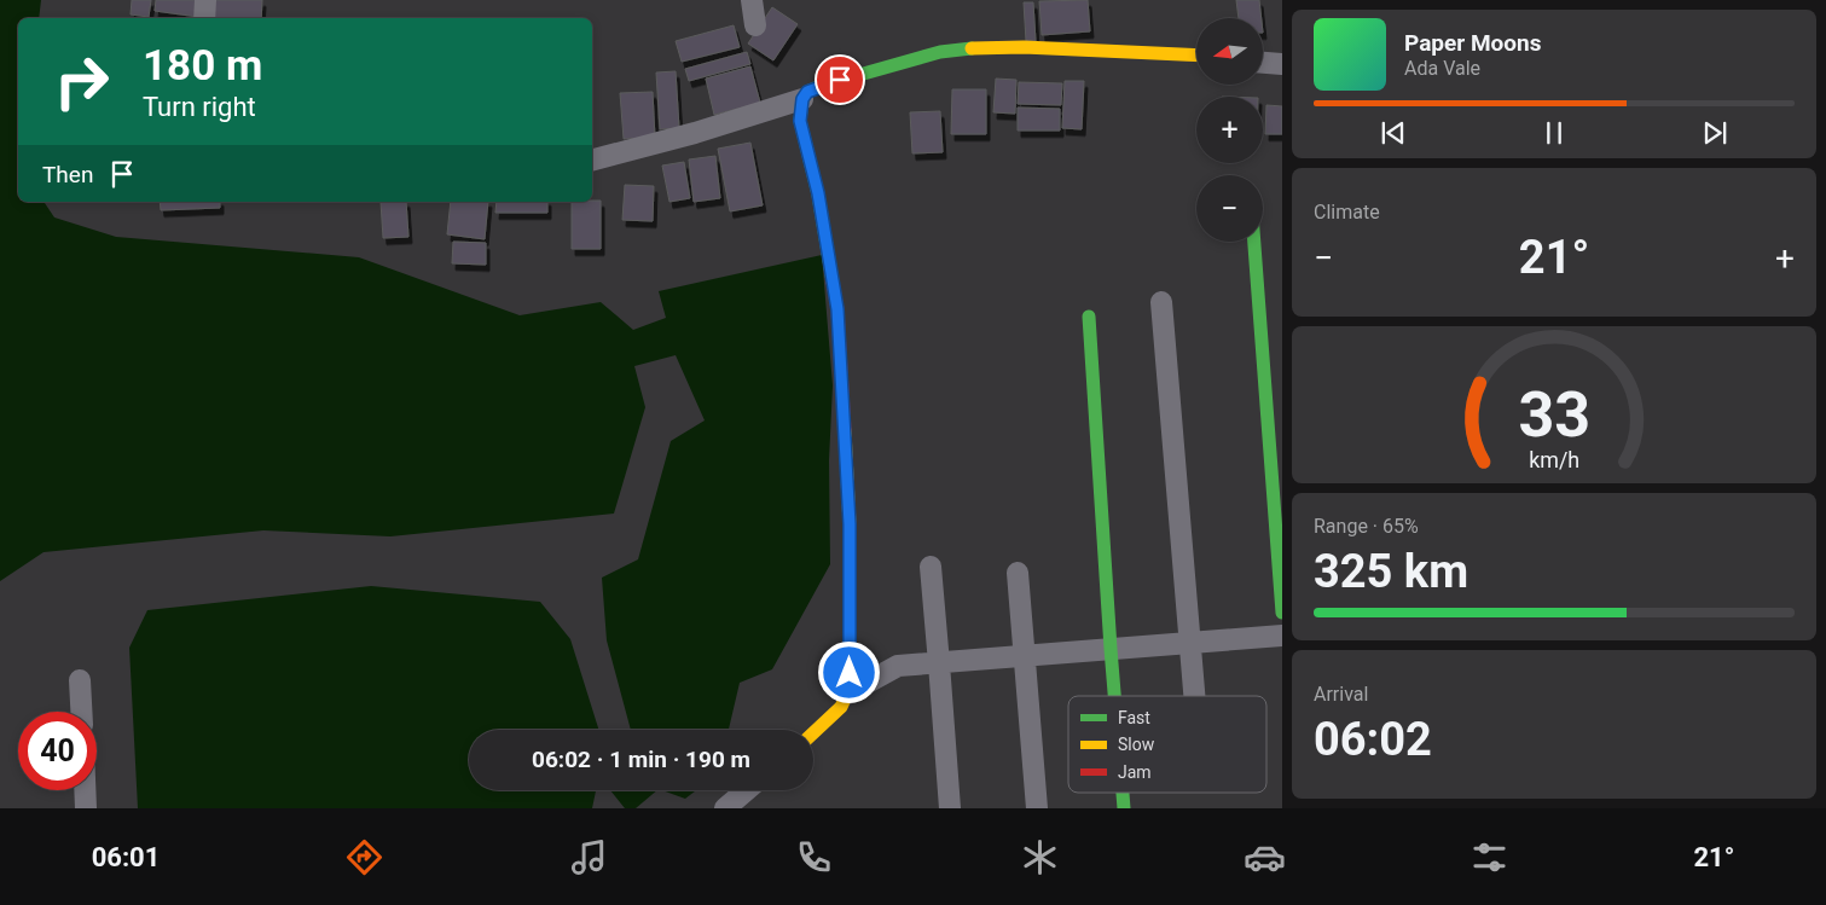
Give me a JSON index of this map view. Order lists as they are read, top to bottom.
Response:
{
  "legend": ["Fast", "Slow", "Jam"],
  "north": "left",
  "page": {
    "map_buttons": ["+", "−"],
    "turn": ["180 m", "Turn right"],
    "song": ["Paper Moons", "Ada Vale"],
    "then": "Then",
    "tile": [
      "Climate",
      ["Range · 65%", "325 km"],
      ["Arrival", "06:02"]
    ],
    "heat": ["−", "21°", "+"],
    "limit": "40",
    "trip": "06:02 · 1 min · 190 m",
    "tabs": ["06:01", "21°"],
    "gauge": ["33", "km/h"]
  }
}
